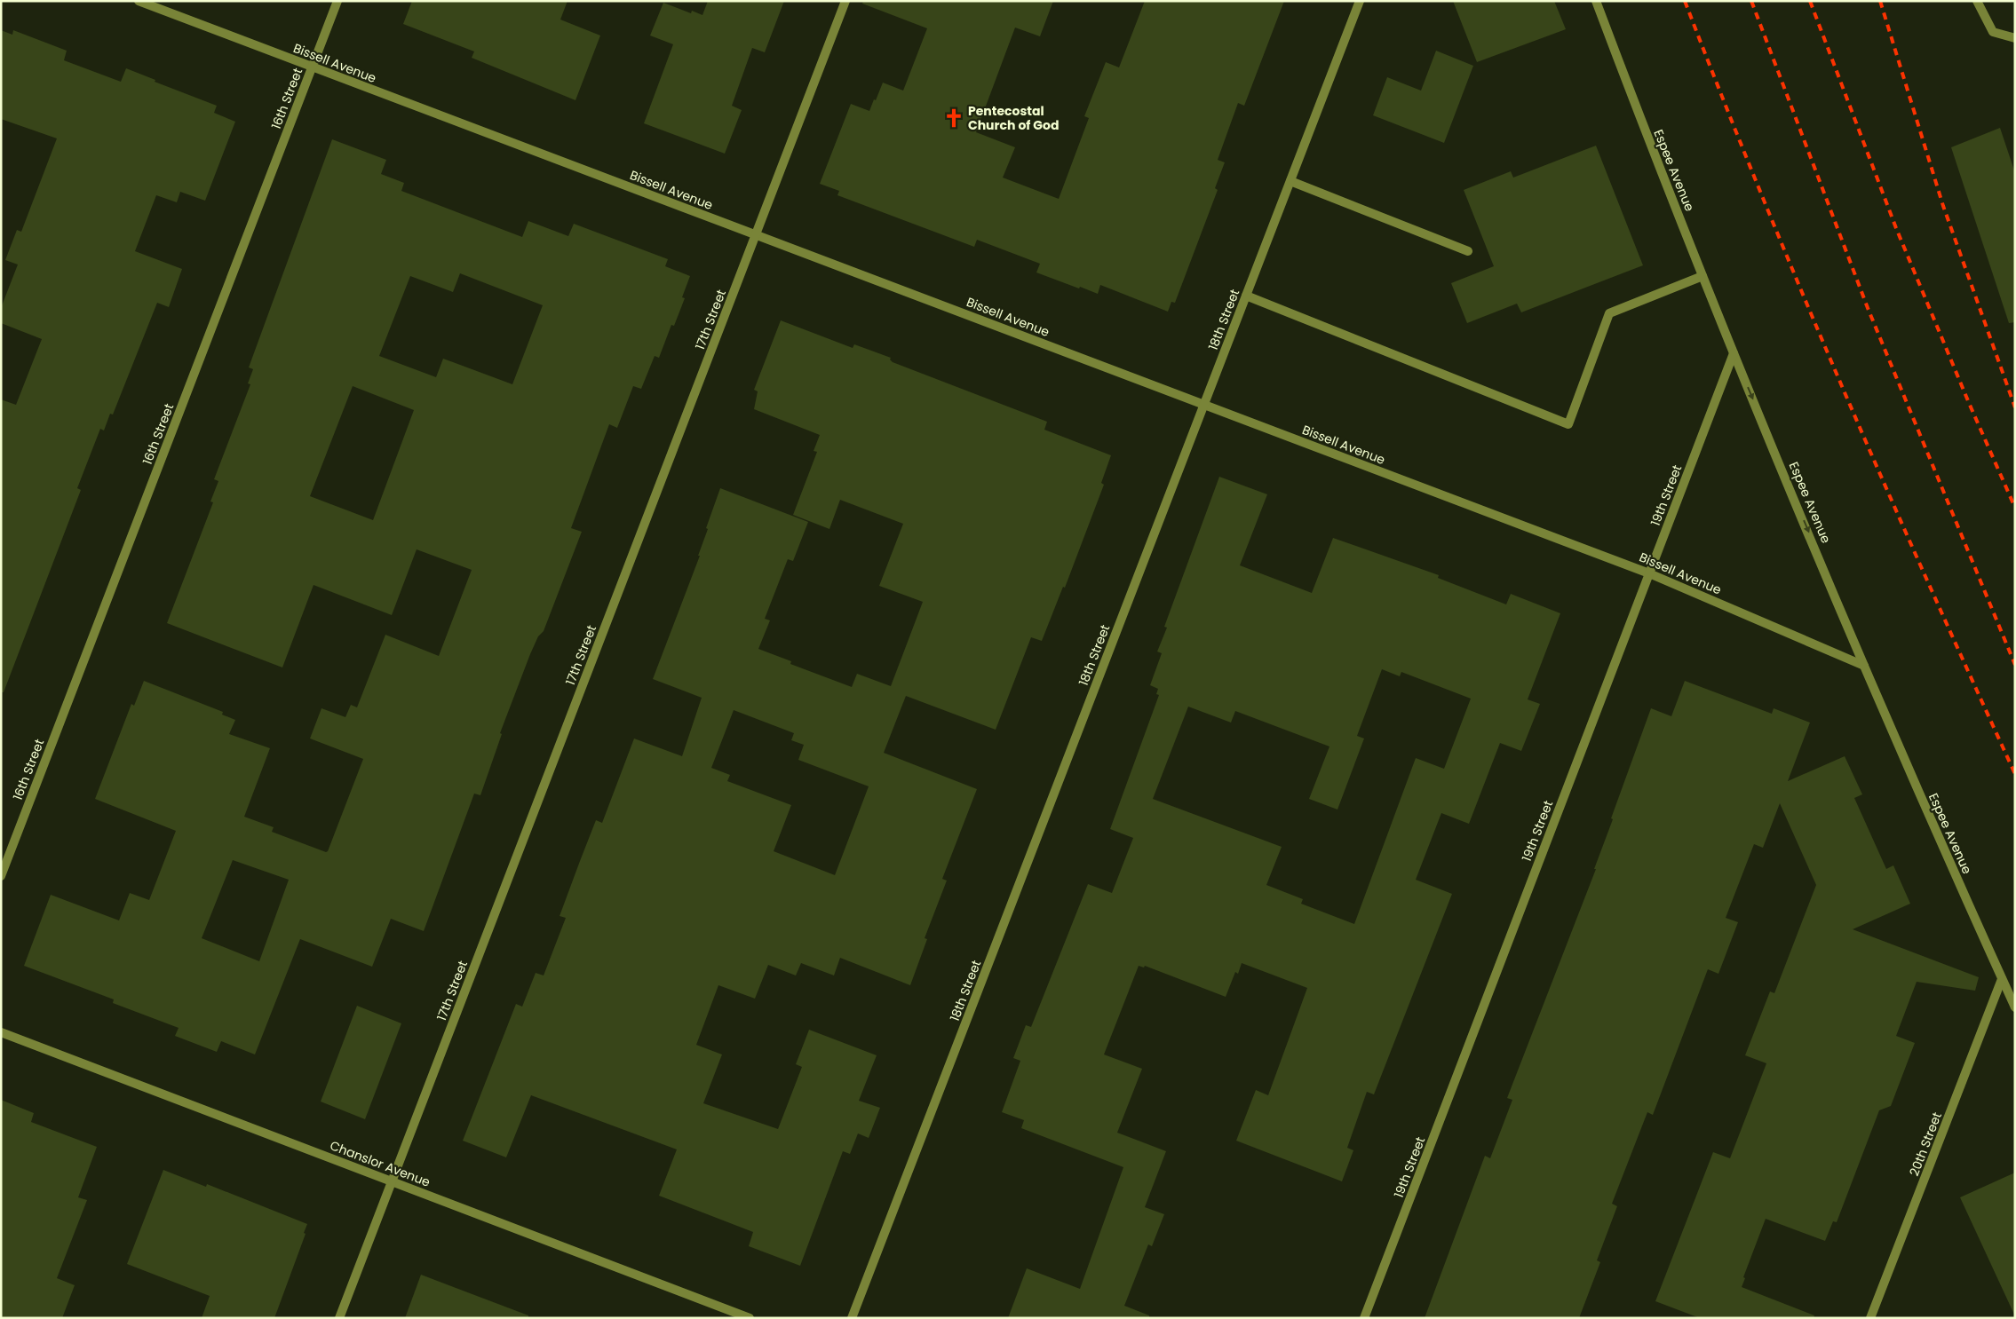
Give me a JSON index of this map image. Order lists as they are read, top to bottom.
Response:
{
  "streets": {
    "street": [
      "Bissell Avenue",
      "16th Street",
      "Espee Avenue",
      "17th Street",
      "18th Street",
      "19th Street",
      "20th Street",
      "Chanslor Avenue"
    ]
  },
  "crossings": [
    ["Bissell Avenue", "16th Street"],
    ["Bissell Avenue", "Espee Avenue"],
    ["Bissell Avenue", "17th Street"],
    ["Bissell Avenue", "18th Street"],
    ["Bissell Avenue", "19th Street"],
    ["Espee Avenue", "19th Street"],
    ["Espee Avenue", "20th Street"],
    ["17th Street", "Chanslor Avenue"]
  ],
  "places": {
    "church": ["Pentecostal Church of God"]
  }
}
